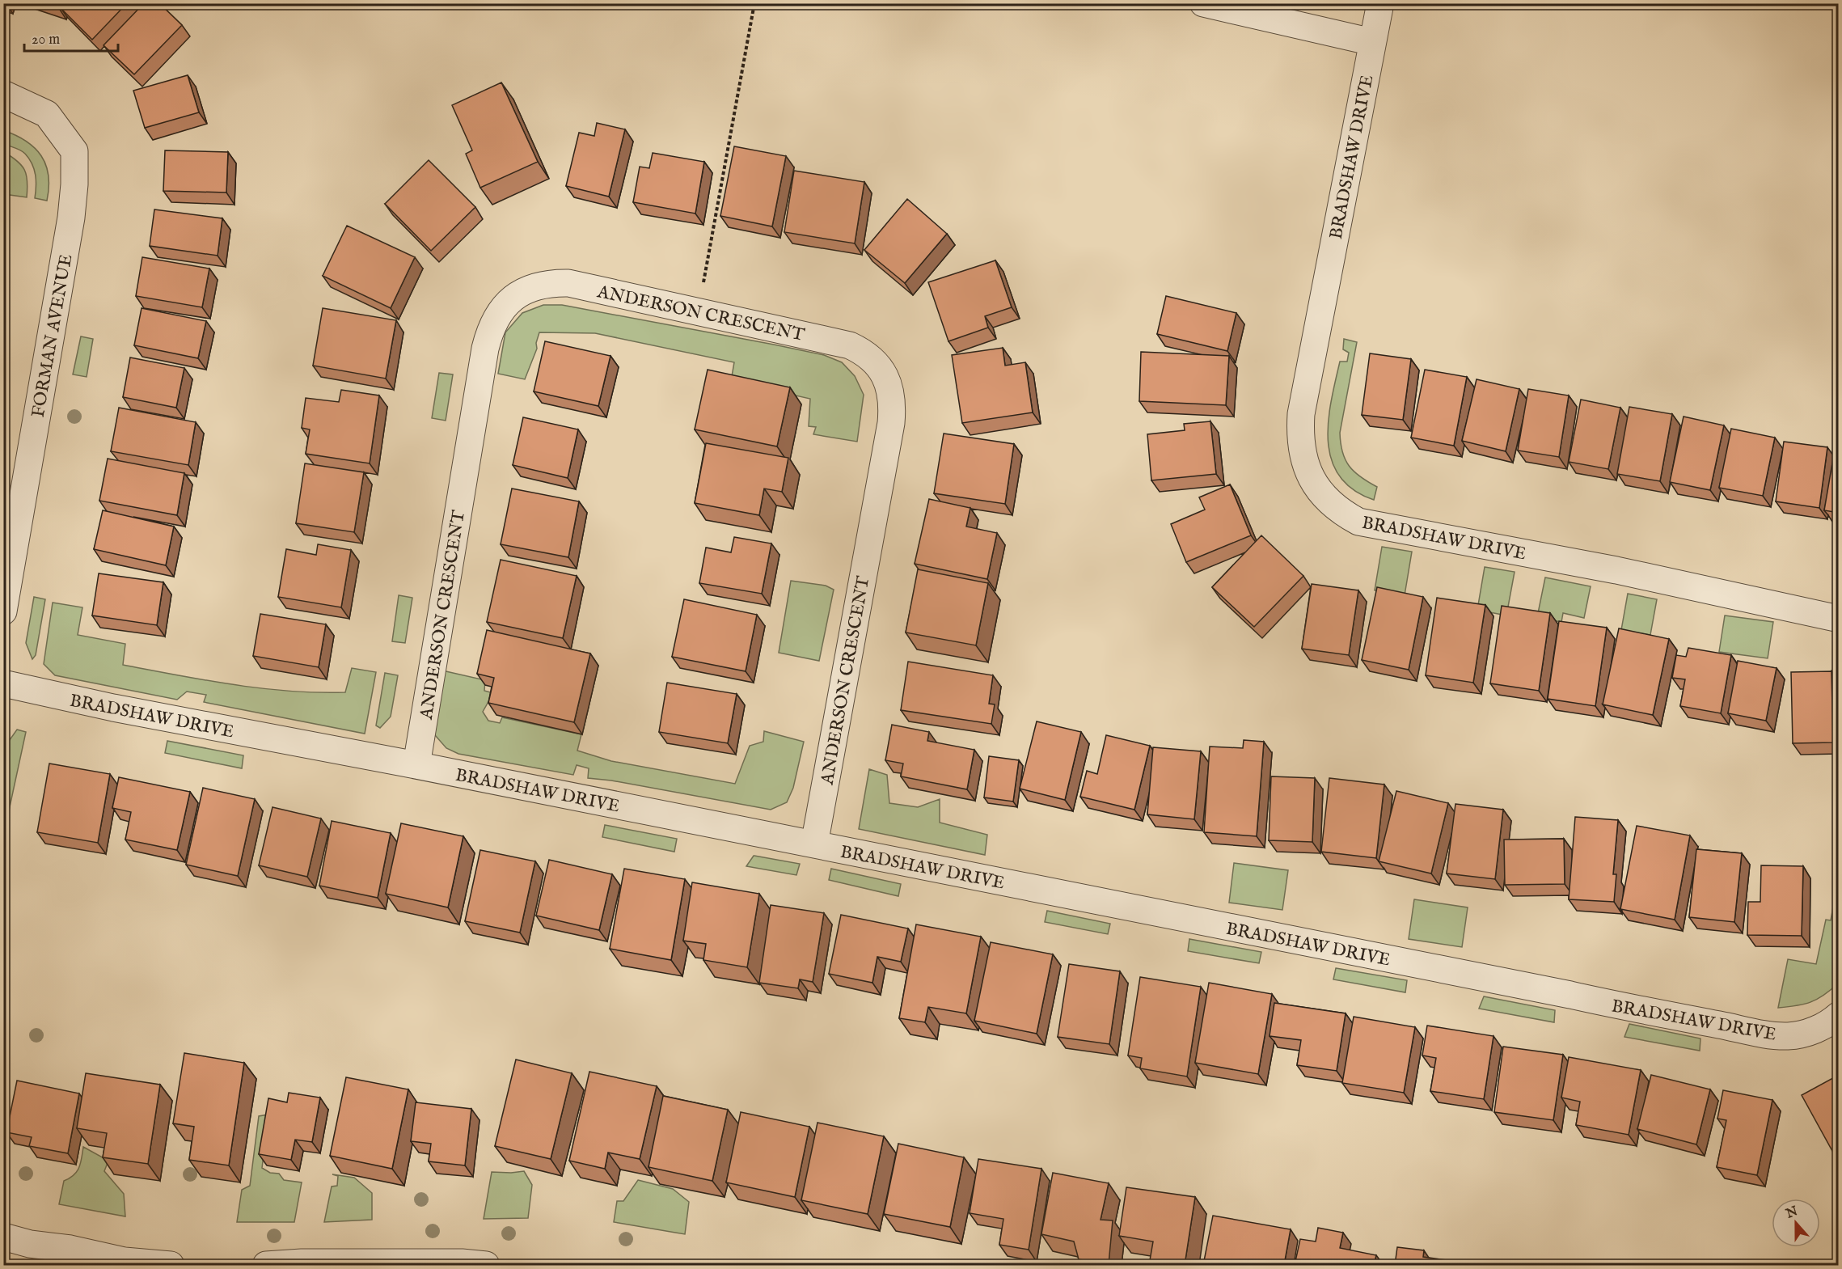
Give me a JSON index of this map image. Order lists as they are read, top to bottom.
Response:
{
  "streets": {
    "street": ["BRADSHAW DRIVE", "ANDERSON CRESCENT", "FORMAN AVENUE"]
  },
  "crossings": [
    ["BRADSHAW DRIVE", "ANDERSON CRESCENT"]
  ],
  "scale_bar": "20 m",
  "north": "top"
}
